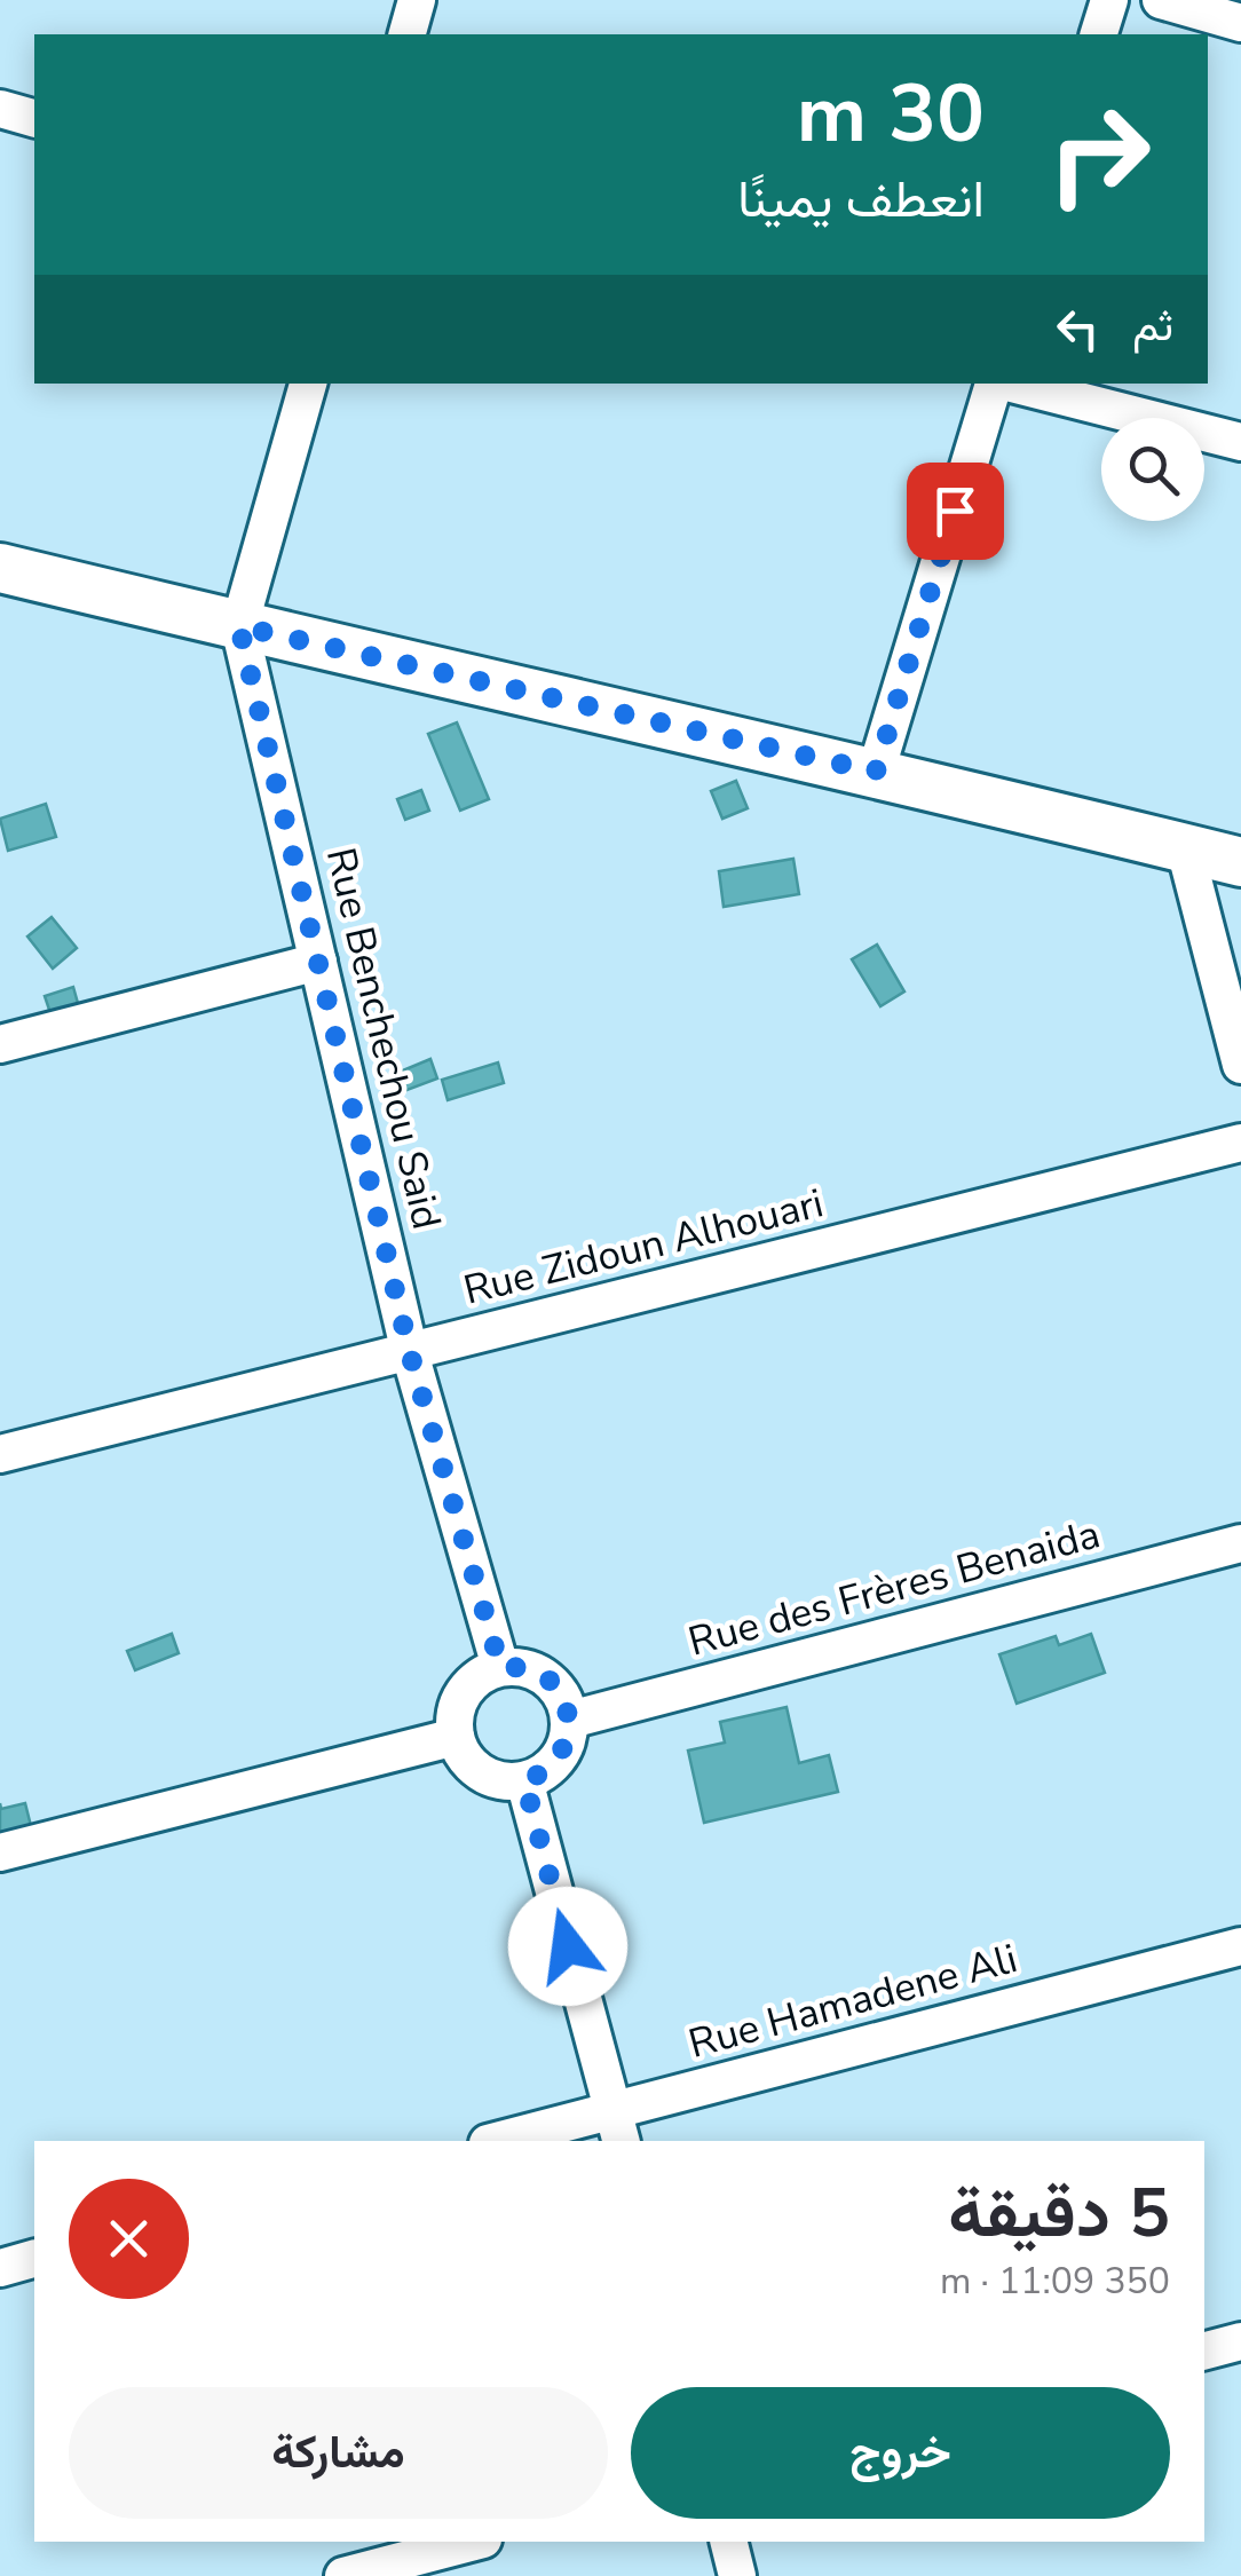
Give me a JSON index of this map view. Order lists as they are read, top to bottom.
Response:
{
  "streets": {
    "street": [
      "Rue Benchechou Said",
      "Rue Zidoun Alhouari",
      "Rue des Frères Benaida",
      "Rue Hamadene Ali"
    ]
  },
  "crossings": [
    ["Rue Benchechou Said", "Rue Zidoun Alhouari"],
    ["Rue Benchechou Said", "Rue des Frères Benaida"]
  ],
  "page": {
    "turn": ["30 m", "انعطف يمينًا"],
    "then": "ثم",
    "heading": ["5 دقيقة", "350 m · 11:09"],
    "buttons": ["خروج", "مشاركة"]
  }
}
